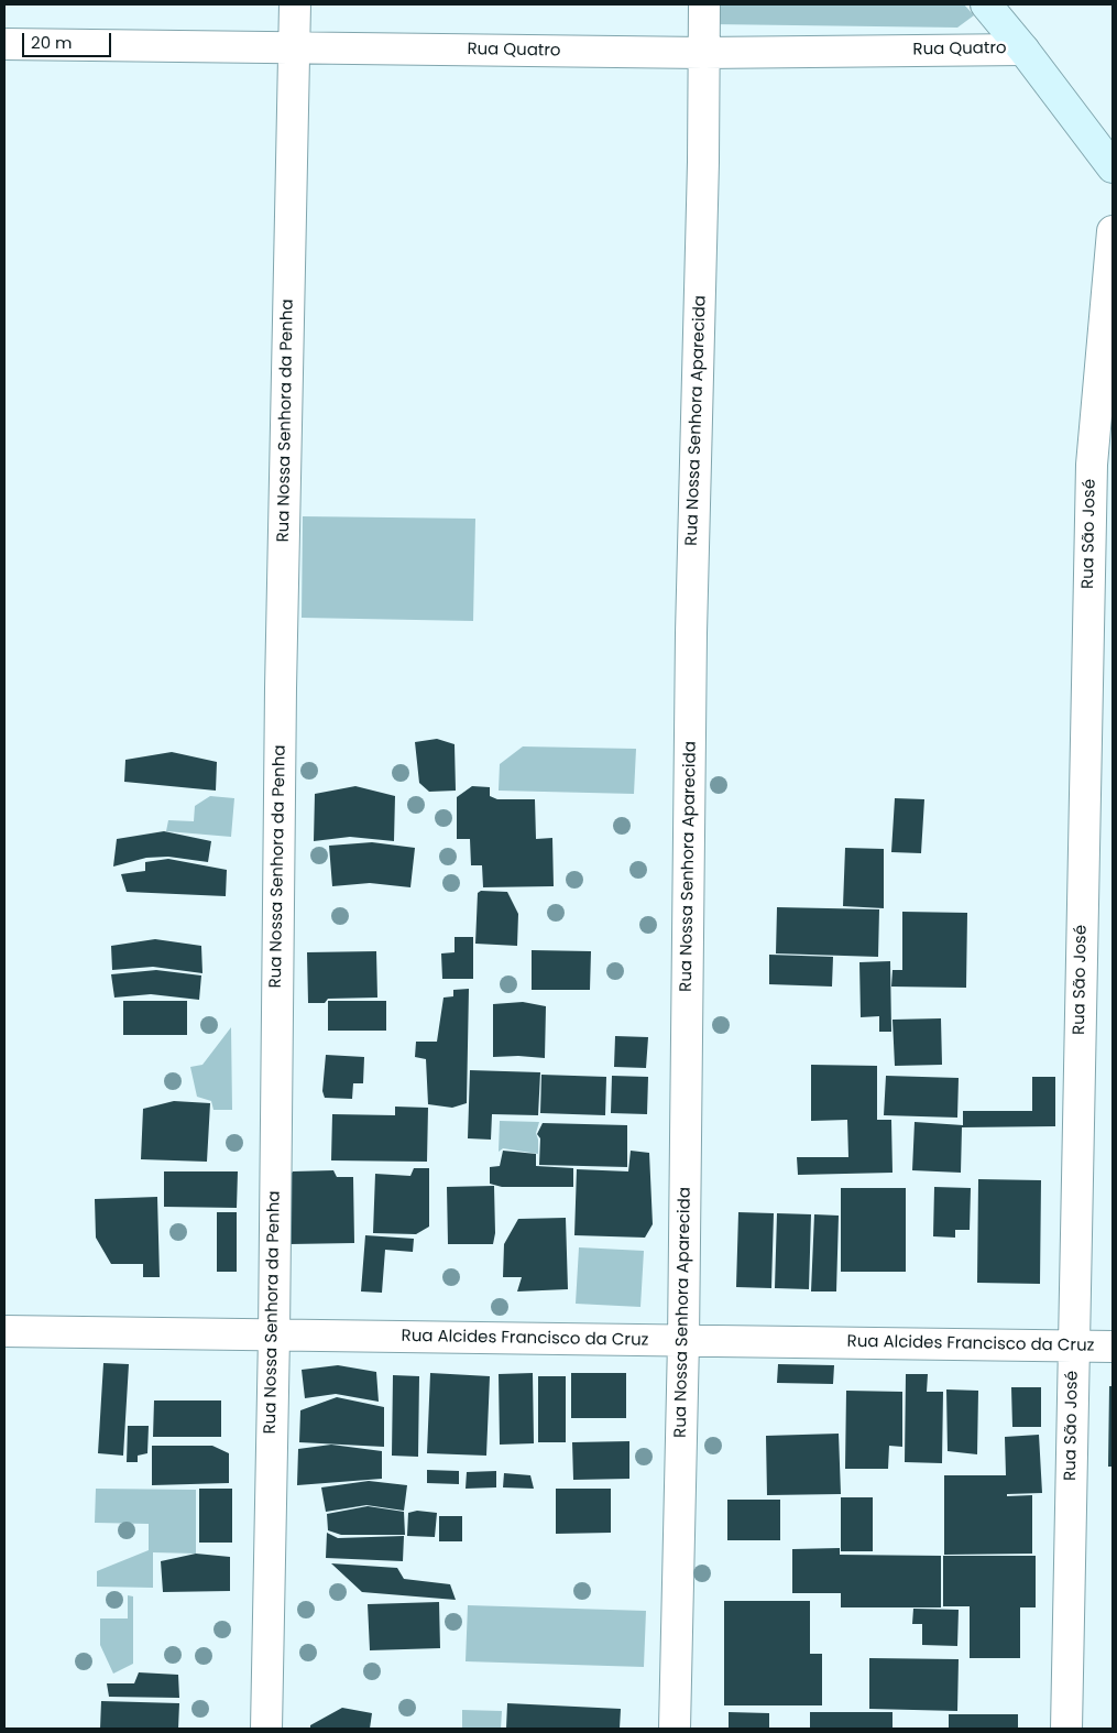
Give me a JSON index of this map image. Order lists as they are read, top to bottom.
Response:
{
  "streets": {
    "street": [
      "Rua Quatro",
      "Rua Nossa Senhora da Penha",
      "Rua Nossa Senhora Aparecida",
      "Rua São José",
      "Rua Alcides Francisco da Cruz"
    ]
  },
  "crossings": [
    ["Rua Quatro", "Rua Nossa Senhora da Penha"],
    ["Rua Quatro", "Rua Nossa Senhora Aparecida"],
    ["Rua Nossa Senhora da Penha", "Rua Alcides Francisco da Cruz"],
    ["Rua Nossa Senhora Aparecida", "Rua Alcides Francisco da Cruz"],
    ["Rua São José", "Rua Alcides Francisco da Cruz"]
  ],
  "scale_bar": "20 m"
}
